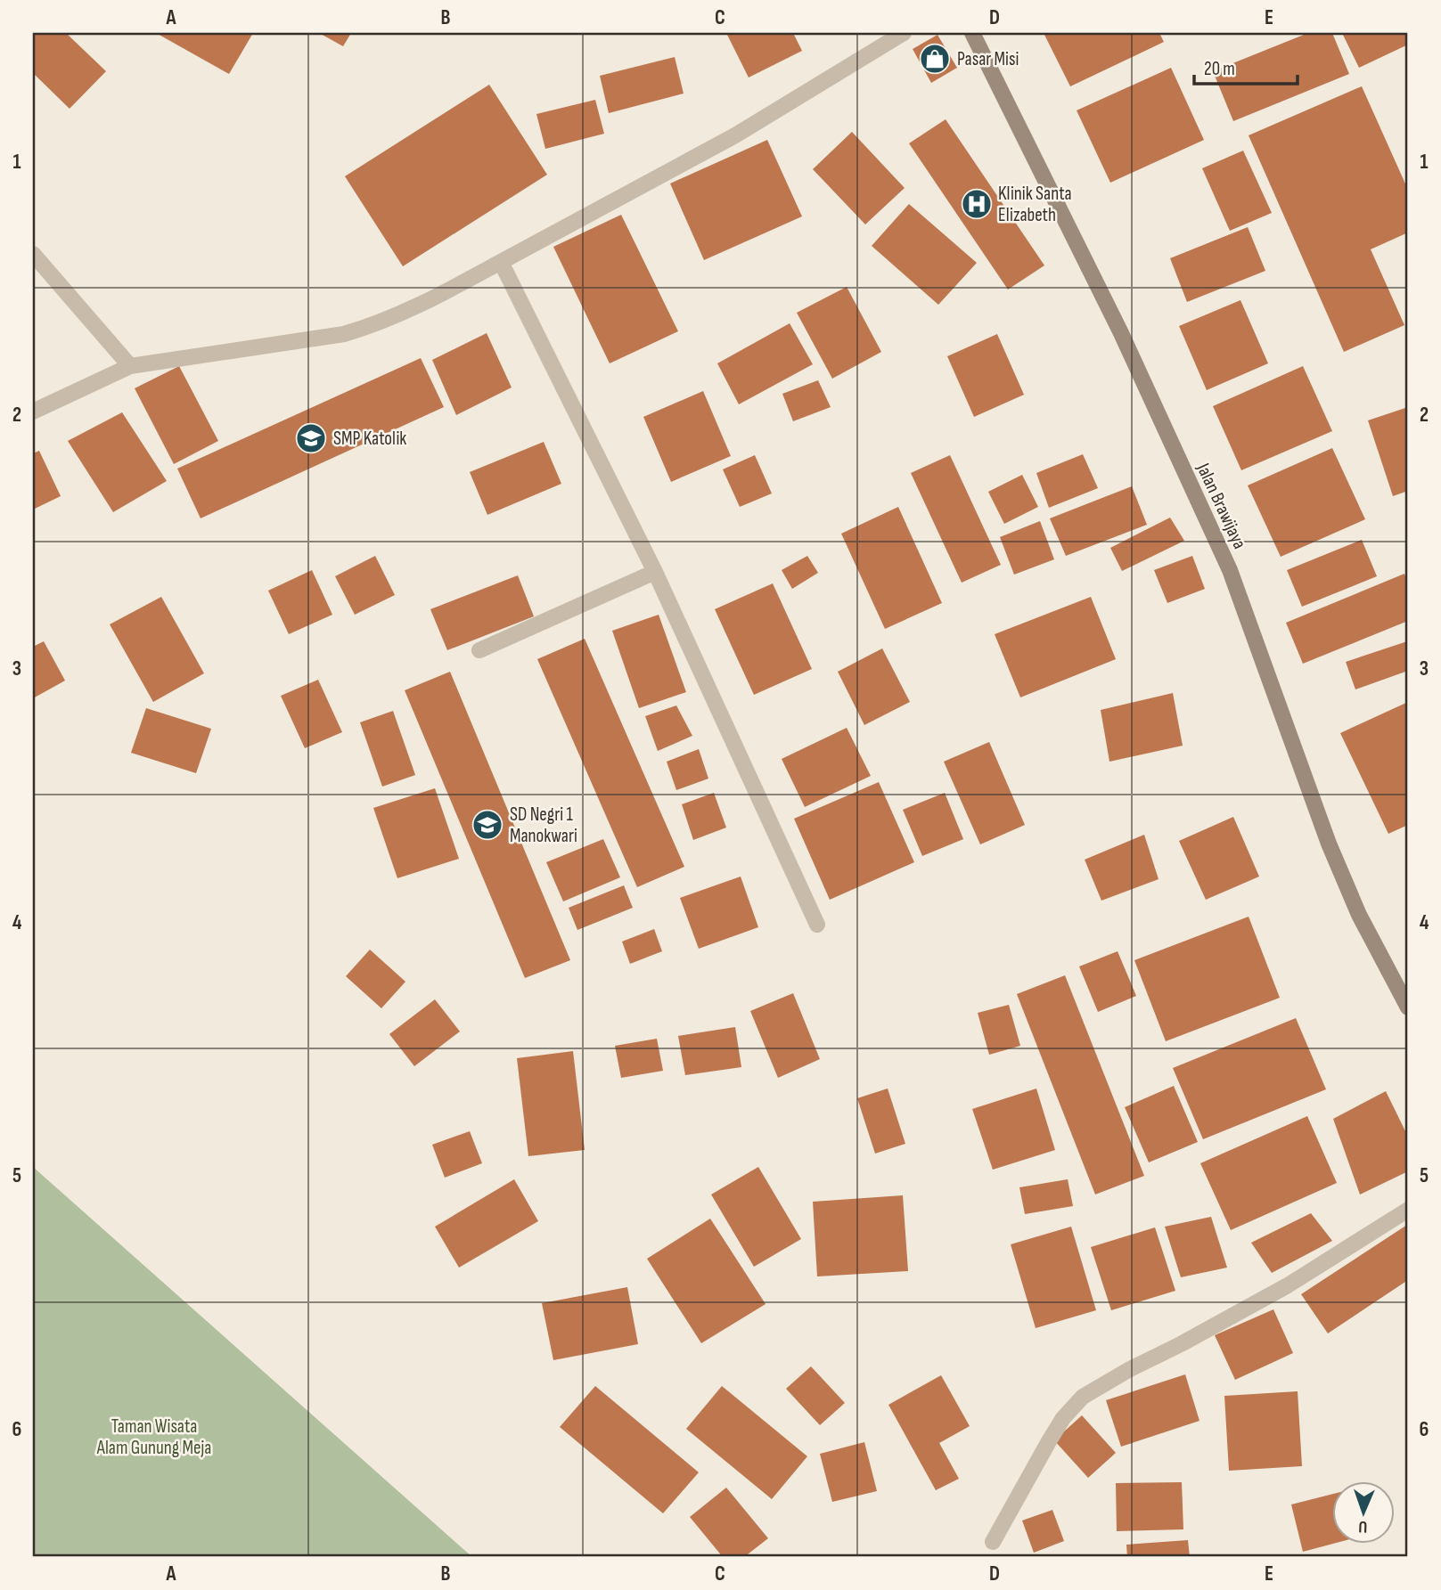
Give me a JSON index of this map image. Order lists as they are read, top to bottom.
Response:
{
  "streets": {
    "street": ["Jalan Brawijaya"]
  },
  "parks": ["Taman Wisata Alam Gunung Meja"],
  "places": {
    "shop": ["Pasar Misi"],
    "hospital": ["Klinik Santa Elizabeth"],
    "school or university": ["SMP Katolik", "SD Negri 1 Manokwari"]
  },
  "scale_bar": "20 m",
  "north": "bottom",
  "grid": {
    "columns": [
      "A",
      "B",
      "C",
      "D",
      "E"
    ],
    "rows": [
      "1",
      "2",
      "3",
      "4",
      "5",
      "6"
    ]
  }
}
